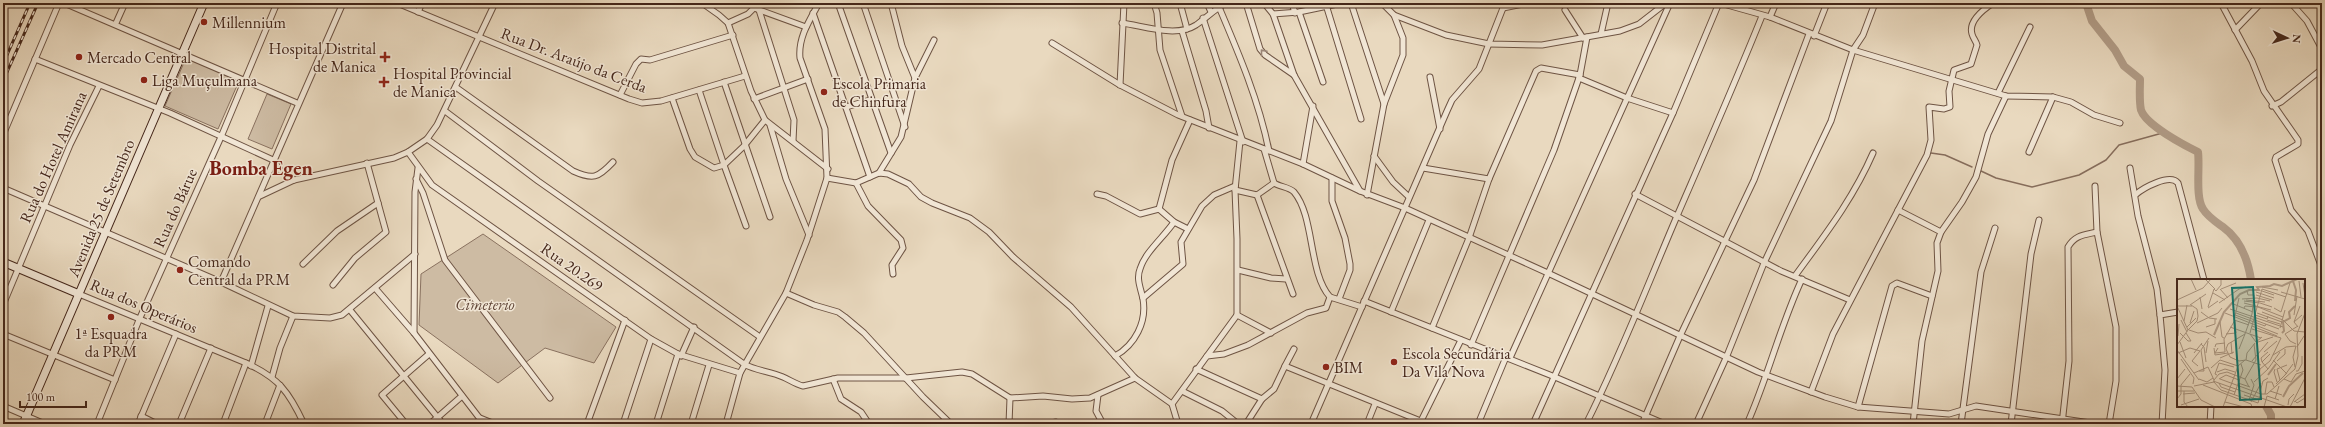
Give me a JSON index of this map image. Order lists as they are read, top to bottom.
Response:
{
  "streets": {
    "street": [
      "Rua Dr. Araújo da Cerda",
      "Rua do Hotel Amirana",
      "Avenida 25 de Setembro",
      "Rua do Bárue",
      "Rua 20.269",
      "Rua dos Operários"
    ]
  },
  "crossings": [
    ["Rua do Hotel Amirana", "Rua dos Operários"],
    ["Avenida 25 de Setembro", "Rua dos Operários"],
    ["Rua do Bárue", "Rua dos Operários"]
  ],
  "districts": ["Bomba Egen"],
  "parks": ["Cimeterio"],
  "places": {
    "other": [
      "Millennium",
      "Mercado Central",
      "Liga Muçulmana",
      "Escola Primaria de Chinfura",
      "Comando Central da PRM",
      "1ª Esquadra da PRM",
      "Escola Secundária Da Vila Nova",
      "BIM"
    ],
    "health": ["Hospital Distrital de Manica", "Hospital Provincial de Manica"]
  },
  "scale_bar": "100 m",
  "north": "right"
}
